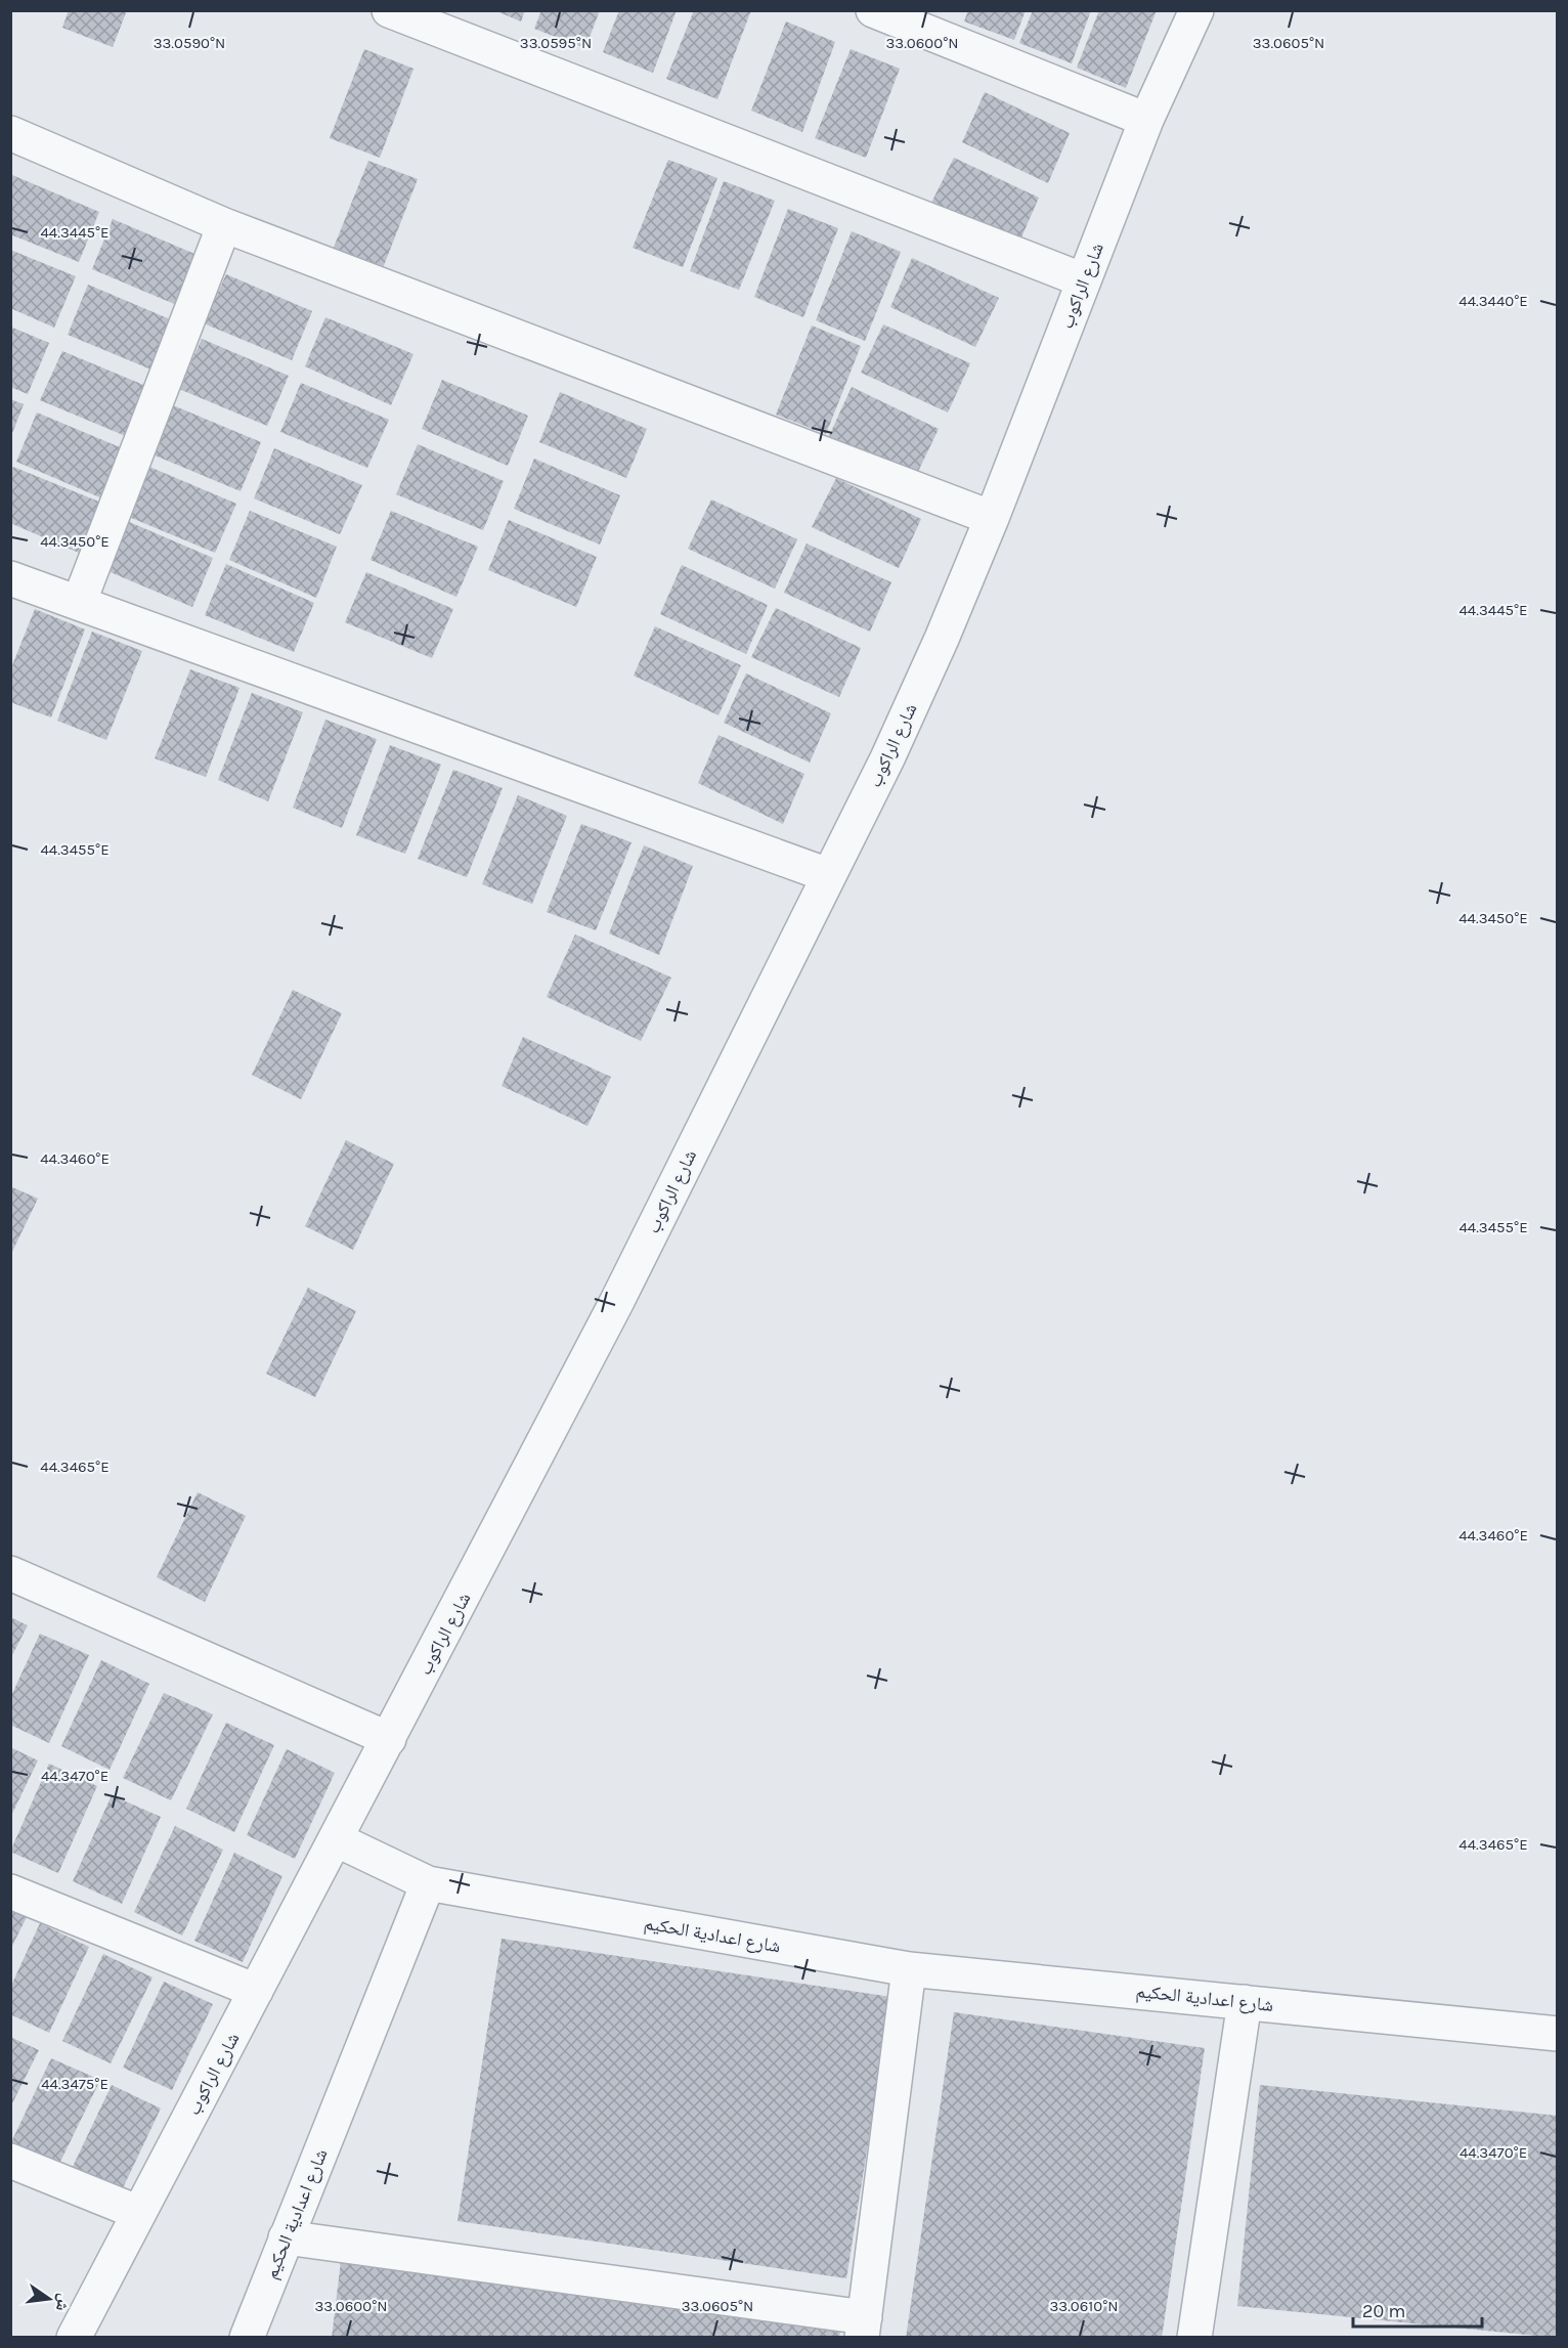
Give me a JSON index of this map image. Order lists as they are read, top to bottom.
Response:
{
  "streets": {
    "street": ["شارع الراكوب", "شارع اعدادية الحكيم"]
  },
  "scale_bar": "20 m",
  "north": "right",
  "coordinates": [
    "33.0595°N",
    "33.0590°N",
    "33.0600°N",
    "33.0605°N",
    "44.3445°E",
    "44.3440°E",
    "44.3450°E",
    "44.3455°E",
    "44.3460°E",
    "44.3465°E",
    "44.3470°E",
    "44.3475°E",
    "33.0610°N"
  ]
}
